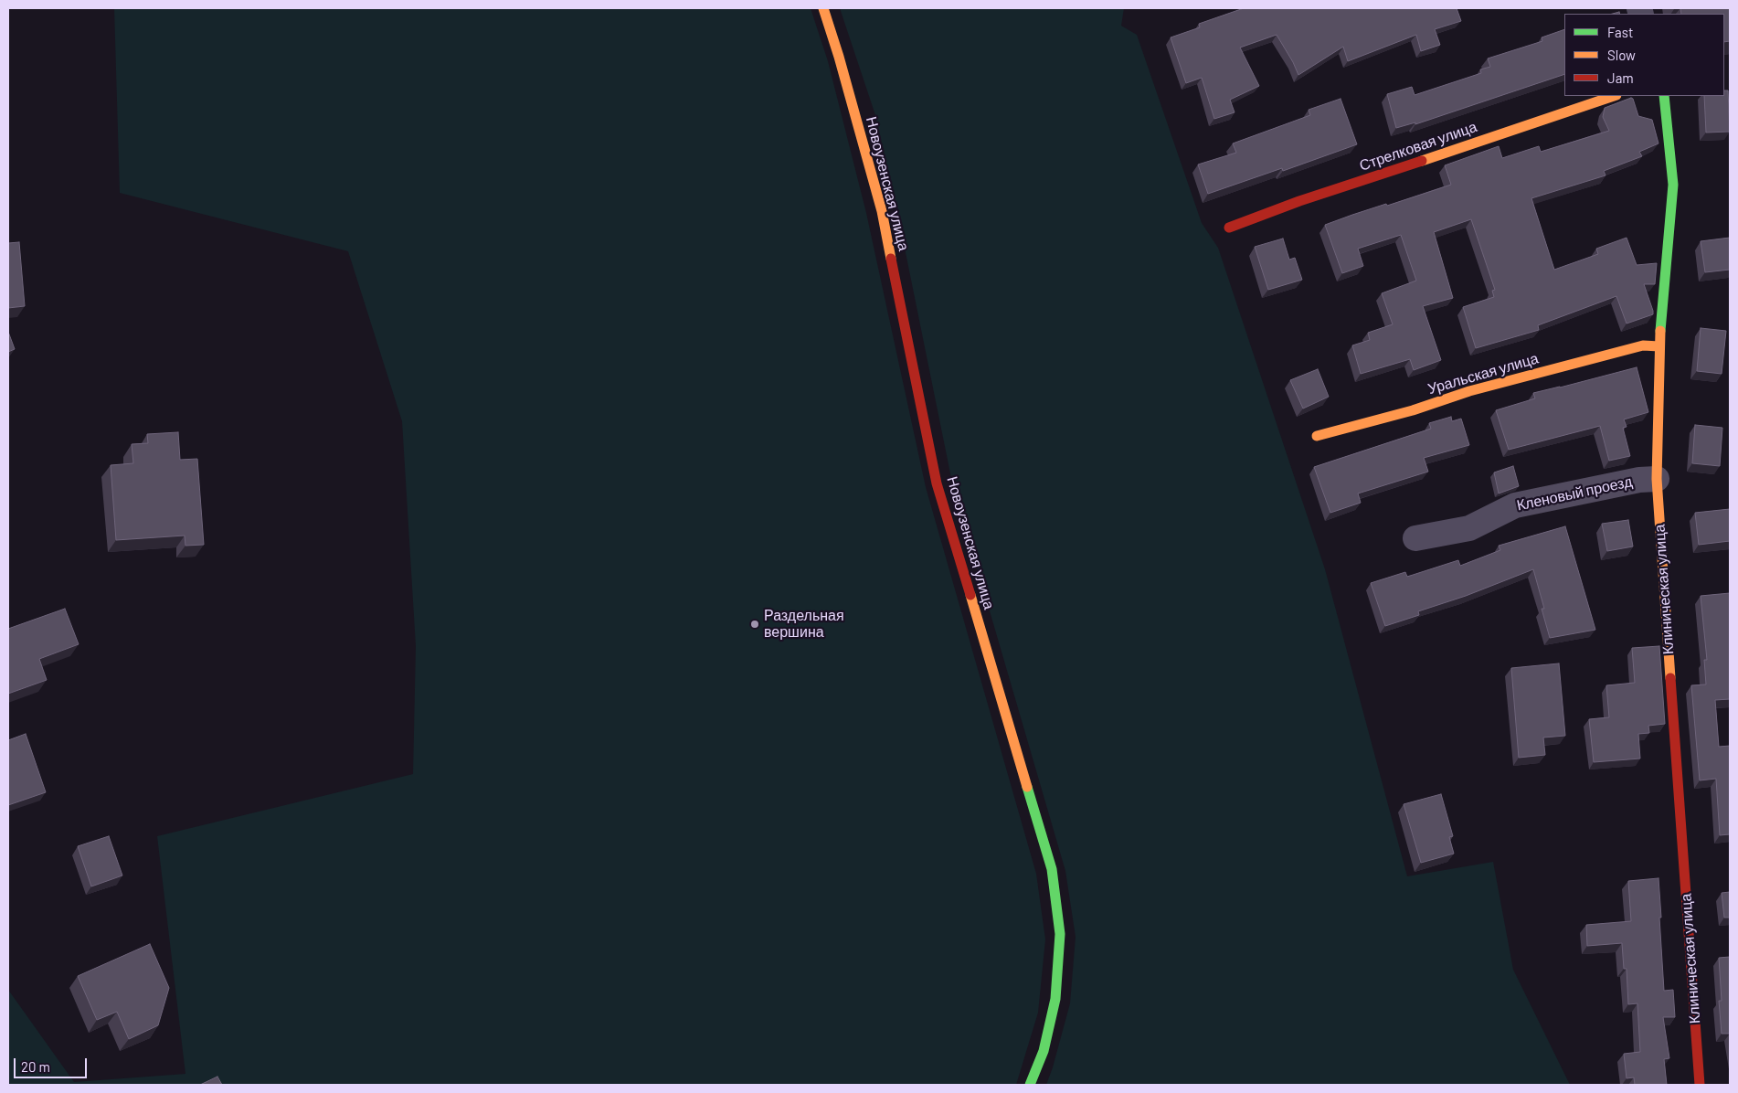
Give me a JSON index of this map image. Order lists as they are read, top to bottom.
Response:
{
  "streets": {
    "street": [
      "Стрелковая улица",
      "Новоузенская улица",
      "Уральская улица",
      "Кленовый проезд",
      "Клиническая улица"
    ]
  },
  "crossings": [
    ["Уральская улица", "Клиническая улица"],
    ["Кленовый проезд", "Клиническая улица"]
  ],
  "places": ["Раздельная вершина"],
  "legend": ["Fast", "Slow", "Jam"],
  "scale_bar": "20 m"
}
